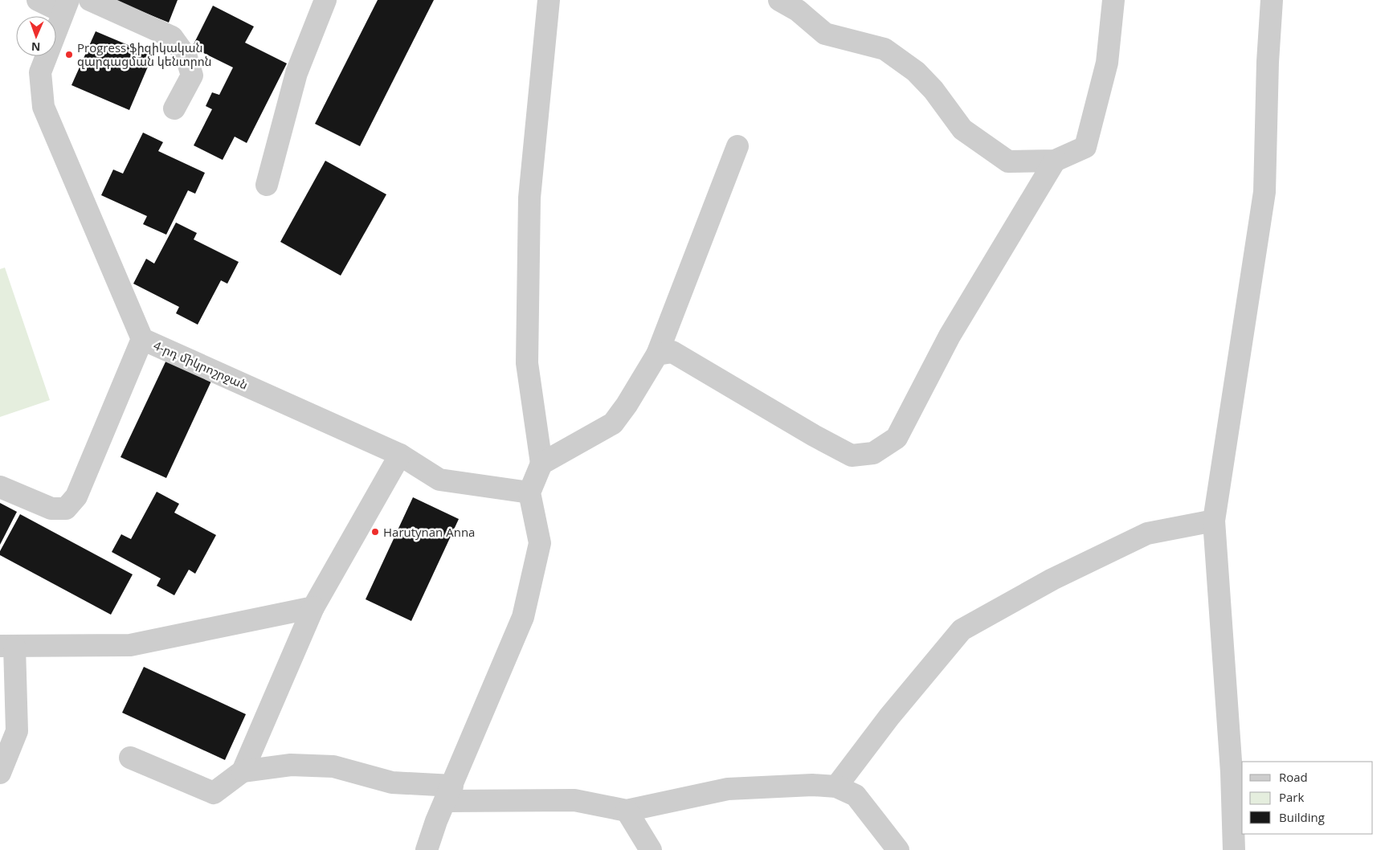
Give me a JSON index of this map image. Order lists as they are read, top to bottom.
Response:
{
  "streets": {
    "street": ["4-րդ միկրոշրջան"]
  },
  "places": ["Progress ֆիզիկական զարգացման կենտրոն", "Harutynan Anna"],
  "legend": ["Road", "Park", "Building"],
  "north": "bottom"
}
